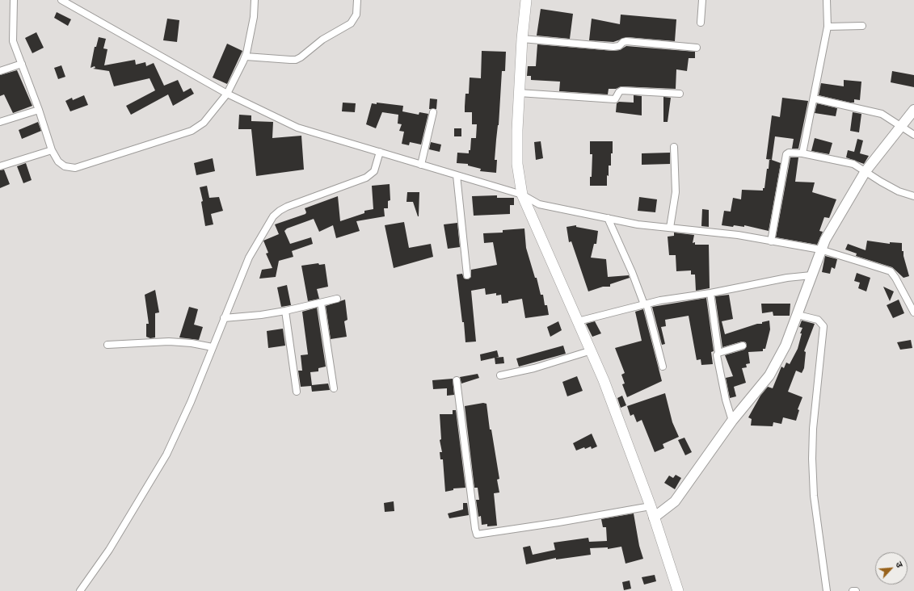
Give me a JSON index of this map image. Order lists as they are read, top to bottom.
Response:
{
  "north": "top right"
}
